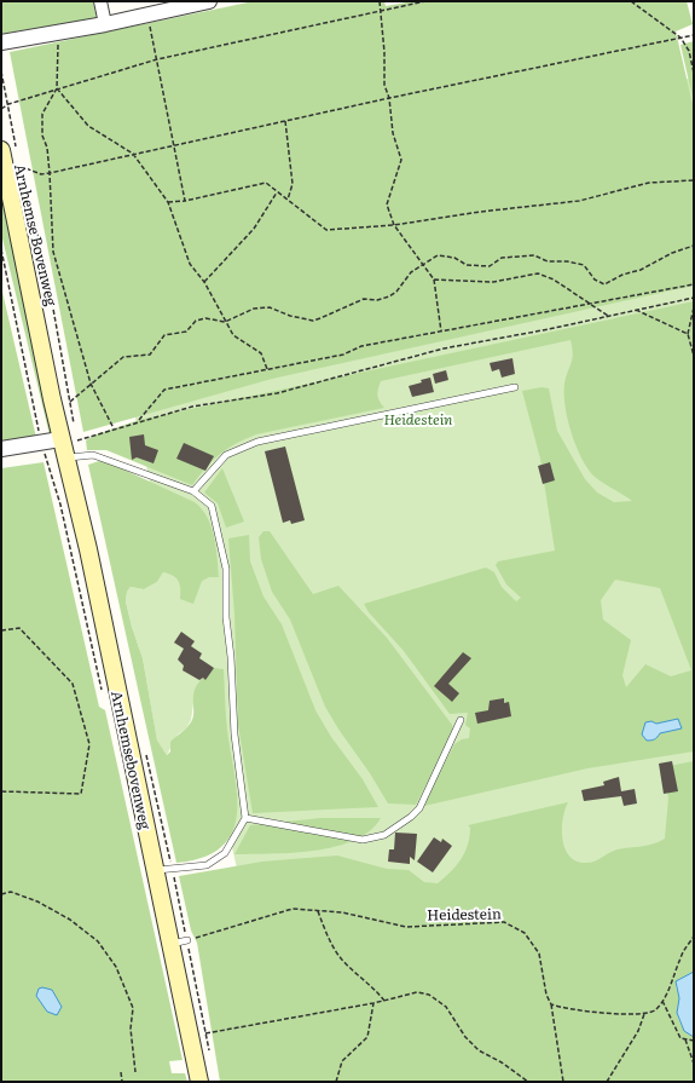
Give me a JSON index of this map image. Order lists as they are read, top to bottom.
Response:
{
  "streets": {
    "main road": ["Arnhemse Bovenweg", "Arnhemsebovenweg"],
    "path": ["Heidestein"]
  },
  "crossings": [
    ["Arnhemse Bovenweg", "Arnhemsebovenweg"],
    ["Arnhemsebovenweg", "Heidestein"]
  ],
  "parks": ["Heidestein"]
}
